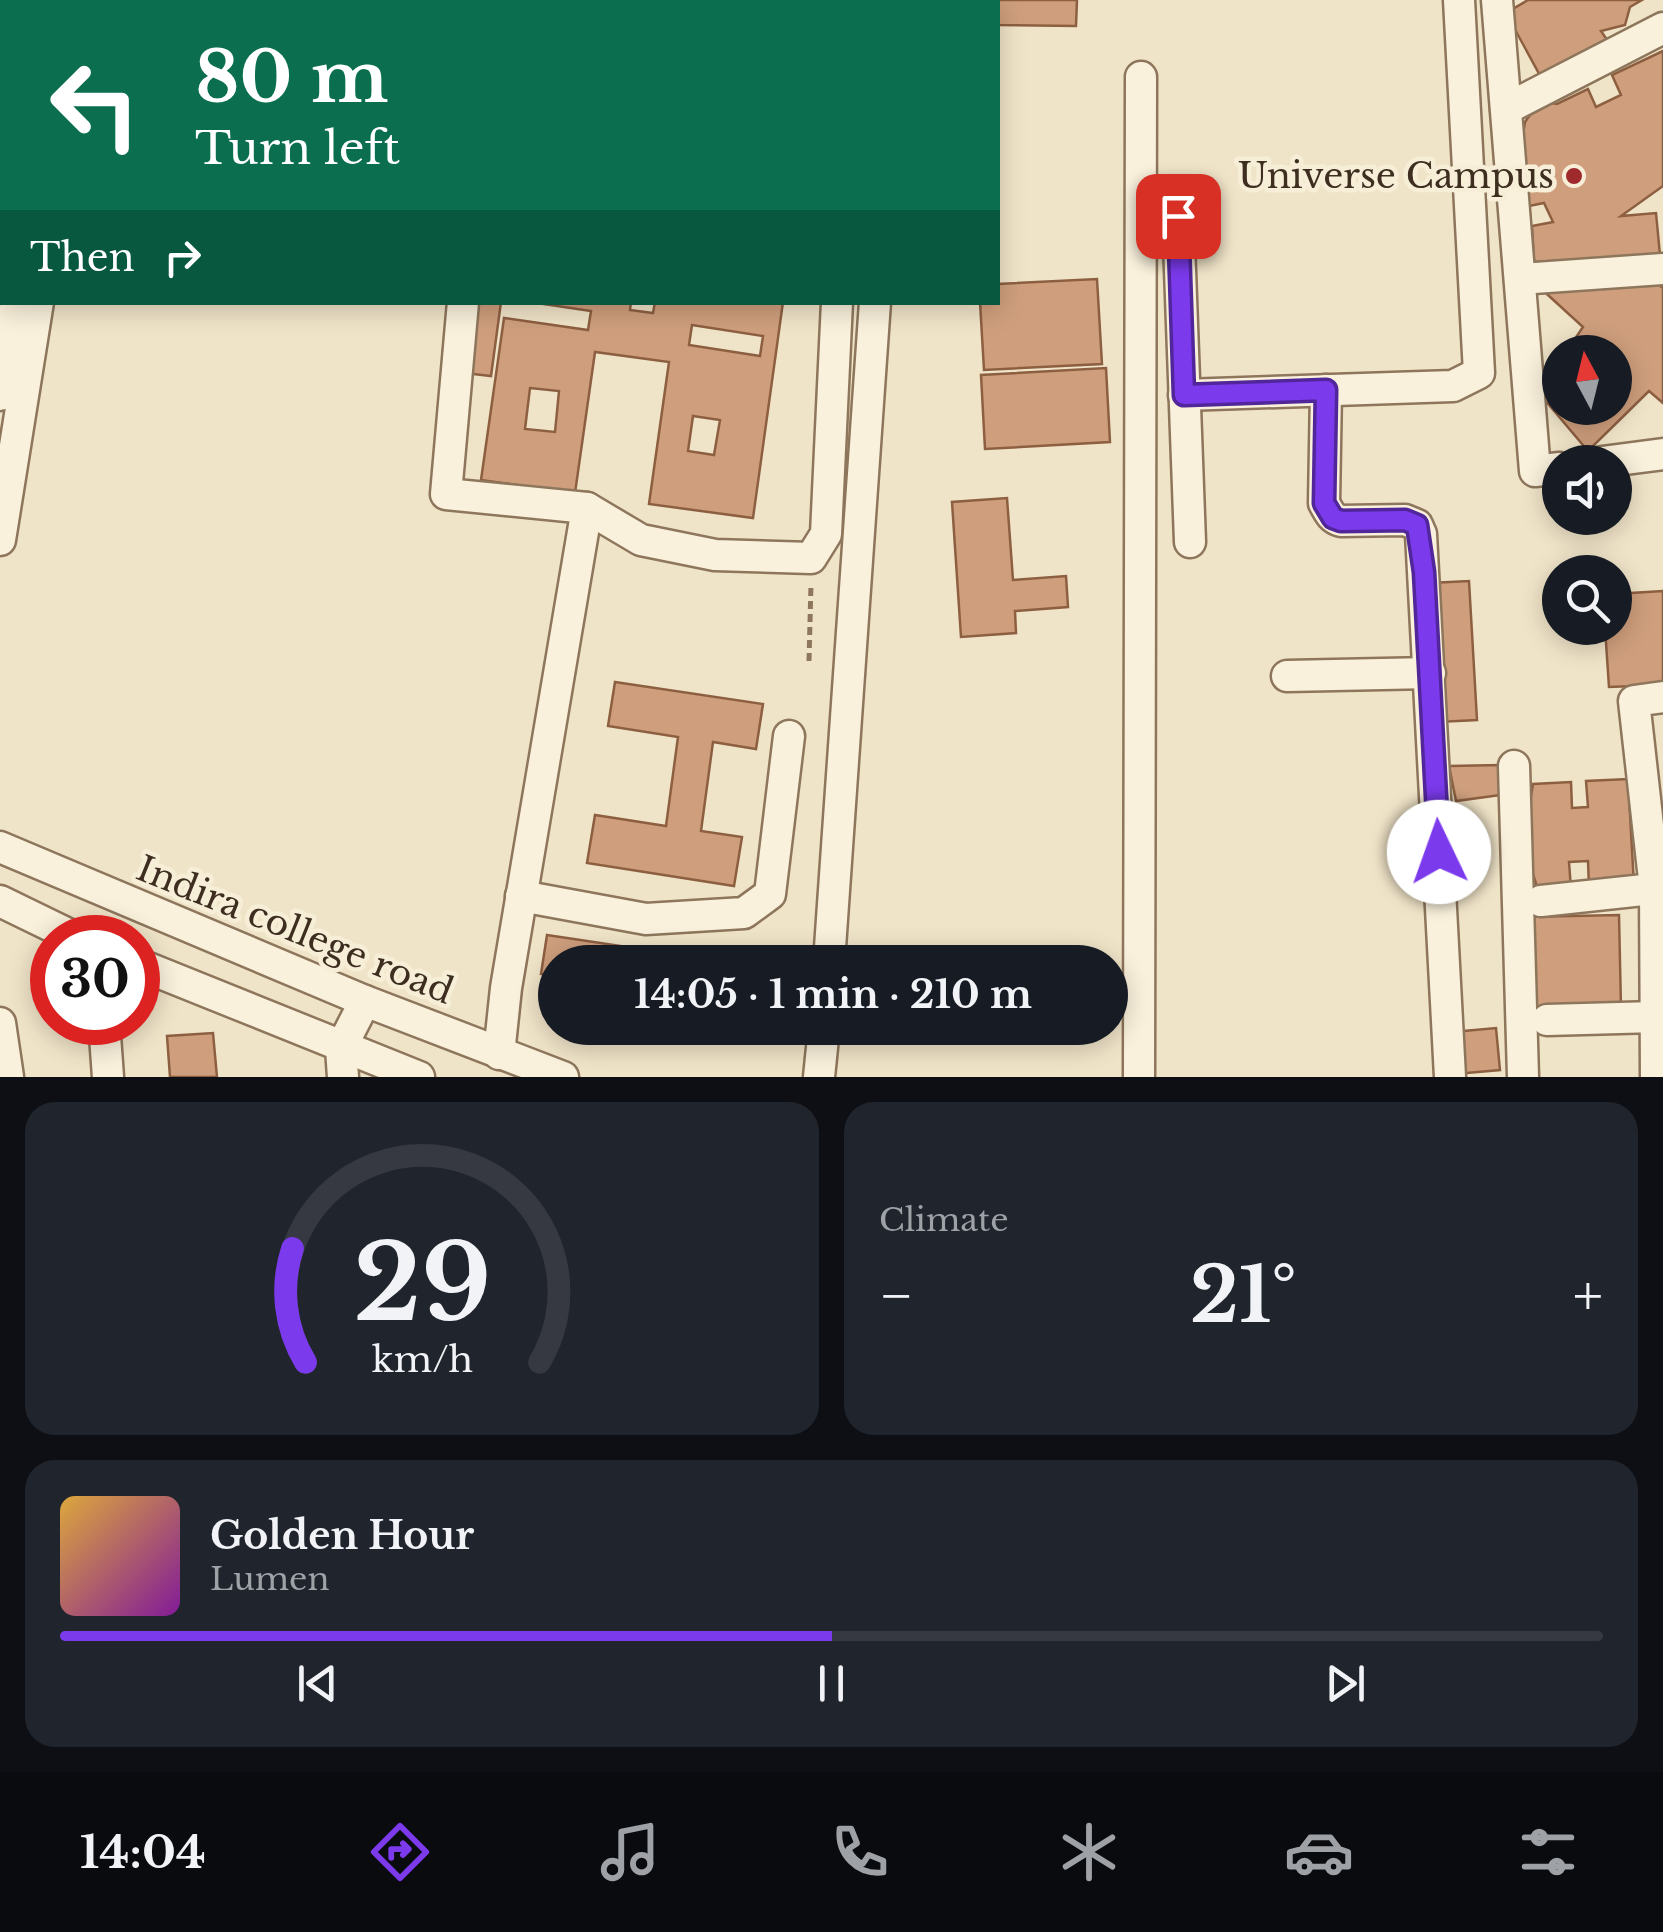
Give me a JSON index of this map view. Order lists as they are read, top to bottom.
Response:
{
  "streets": {
    "street": ["Indira college road"]
  },
  "places": ["Universe Campus"],
  "north": "top",
  "page": {
    "turn": ["80 m", "Turn left"],
    "then": "Then",
    "limit": "30",
    "trip": "14:05 · 1 min · 210 m",
    "tile": "Climate",
    "heat": ["−", "21°", "+"],
    "song": ["Golden Hour", "Lumen"],
    "tabs": "14:04",
    "gauge": ["29", "km/h"]
  }
}
